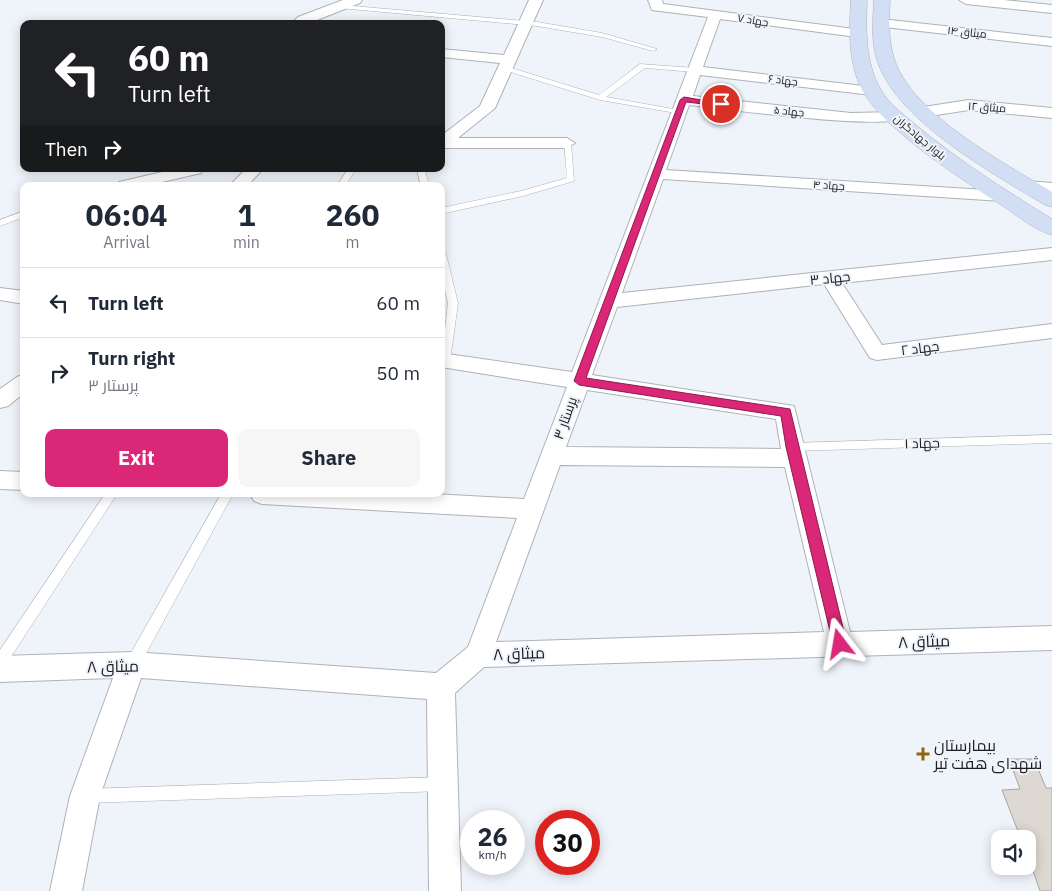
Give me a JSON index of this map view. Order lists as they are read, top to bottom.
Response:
{
  "streets": {
    "main road": ["بلوار جهادگران"],
    "street": [
      "جهاد ۷",
      "میثاق ۱۴",
      "جهاد ۶",
      "میثاق ۱۲",
      "جهاد ۵",
      "جهاد ۴",
      "جهاد ۳",
      "جهاد ۲",
      "پرستار ۳",
      "میثاق ۸"
    ],
    "lane": ["جهاد ۱"]
  },
  "crossings": [
    ["جهاد ۷", "بلوار جهادگران"],
    ["جهاد ۷", "پرستار ۳"],
    ["میثاق ۱۴", "بلوار جهادگران"],
    ["جهاد ۶", "بلوار جهادگران"],
    ["جهاد ۶", "پرستار ۳"],
    ["میثاق ۱۲", "بلوار جهادگران"],
    ["جهاد ۵", "بلوار جهادگران"],
    ["جهاد ۵", "پرستار ۳"],
    ["بلوار جهادگران", "جهاد ۴"],
    ["جهاد ۴", "پرستار ۳"],
    ["جهاد ۳", "جهاد ۲"],
    ["جهاد ۳", "پرستار ۳"],
    ["پرستار ۳", "میثاق ۸"]
  ],
  "places": {
    "health": ["بیمارستان شهدای هفت تیر"]
  },
  "page": {
    "turn": ["60 m", "Turn left"],
    "then": "Then",
    "eta": [
      "06:04",
      "Arrival",
      "1",
      "min",
      "260",
      "m"
    ],
    "list": [
      {
        "name": "Turn left",
        "value": "60 m"
      },
      {
        "name": "Turn right",
        "note": "پرستار ۳",
        "value": "50 m"
      }
    ],
    "buttons": ["Exit", "Share"],
    "speed": "26 km/h",
    "limit": "30"
  }
}
